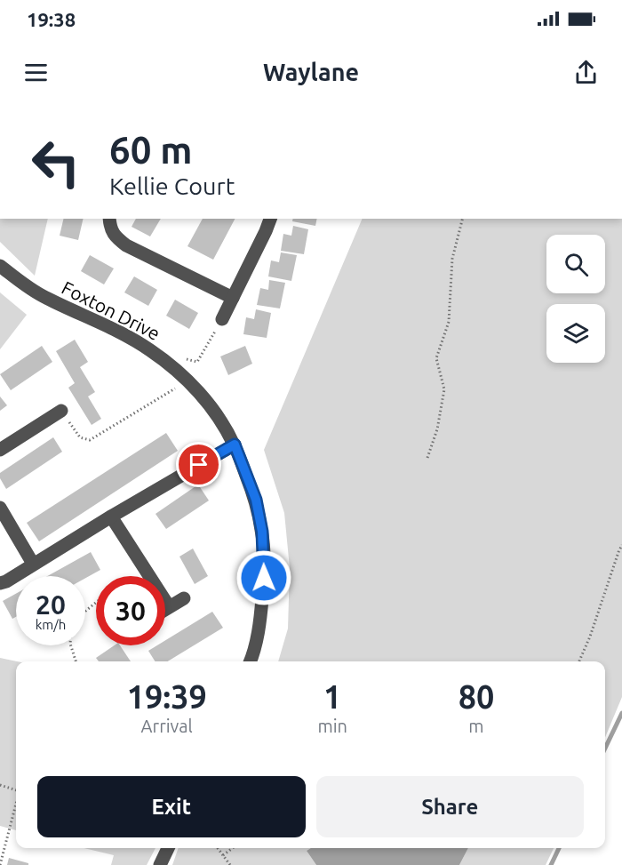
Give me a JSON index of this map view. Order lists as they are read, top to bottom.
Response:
{
  "streets": {
    "street": ["Foxton Drive"]
  },
  "page": {
    "status": "19:38",
    "header": "Waylane",
    "turn": ["60 m", "Kellie Court"],
    "speed": "20 km/h",
    "limit": "30",
    "eta": [
      "19:39",
      "Arrival",
      "1",
      "min",
      "80",
      "m"
    ],
    "buttons": ["Exit", "Share"]
  }
}
